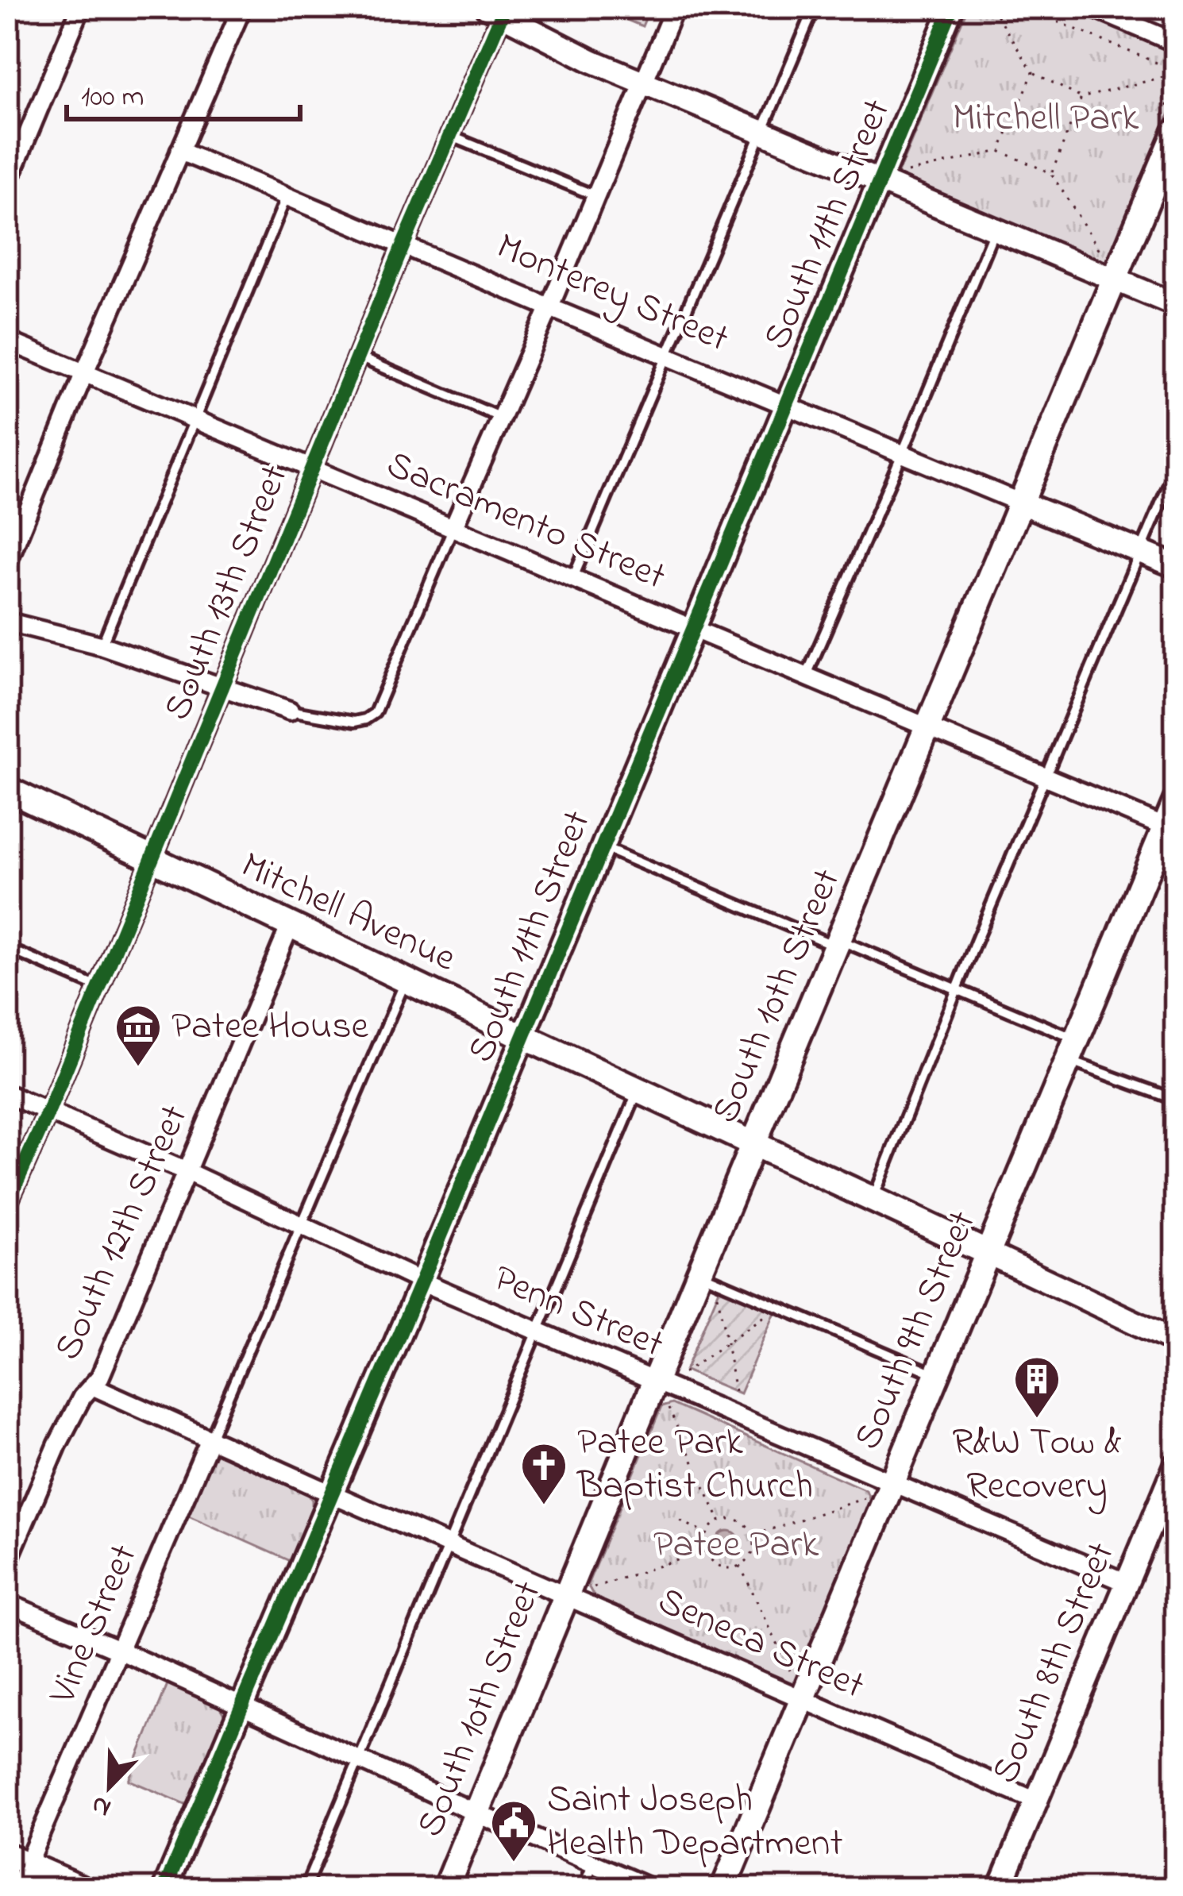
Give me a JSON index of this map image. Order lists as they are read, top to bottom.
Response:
{
  "streets": {
    "main road": ["Mitchell Avenue", "South 10th Street", "South 9th Street"],
    "street": [
      "South 11th Street",
      "Monterey Street",
      "Sacramento Street",
      "South 13th Street",
      "South 12th Street",
      "Penn Street",
      "Vine Street",
      "Seneca Street",
      "South 8th Street"
    ]
  },
  "crossings": [
    ["South 11th Street", "Monterey Street"],
    ["South 11th Street", "Sacramento Street"],
    ["South 11th Street", "Mitchell Avenue"],
    ["South 11th Street", "Penn Street"],
    ["South 11th Street", "Seneca Street"],
    ["Monterey Street", "South 13th Street"],
    ["Monterey Street", "South 10th Street"],
    ["Sacramento Street", "South 13th Street"],
    ["Sacramento Street", "South 10th Street"],
    ["Sacramento Street", "South 9th Street"],
    ["South 13th Street", "Mitchell Avenue"],
    ["South 13th Street", "Penn Street"],
    ["Mitchell Avenue", "South 10th Street"],
    ["Mitchell Avenue", "South 12th Street"],
    ["Mitchell Avenue", "South 9th Street"],
    ["South 10th Street", "Penn Street"],
    ["South 10th Street", "Seneca Street"],
    ["South 12th Street", "Penn Street"],
    ["South 12th Street", "Seneca Street"],
    ["Penn Street", "South 9th Street"],
    ["Penn Street", "South 8th Street"],
    ["South 9th Street", "Seneca Street"],
    ["Vine Street", "Seneca Street"],
    ["Seneca Street", "South 8th Street"]
  ],
  "parks": ["Mitchell Park", "Patee Park"],
  "places": {
    "museum": ["Patee House"],
    "building": ["R&W Tow & Recovery"],
    "church": ["Patee Park Baptist Church"],
    "public building": ["Saint Joseph Health Department"]
  },
  "scale_bar": "100 m",
  "north": "bottom left"
}
